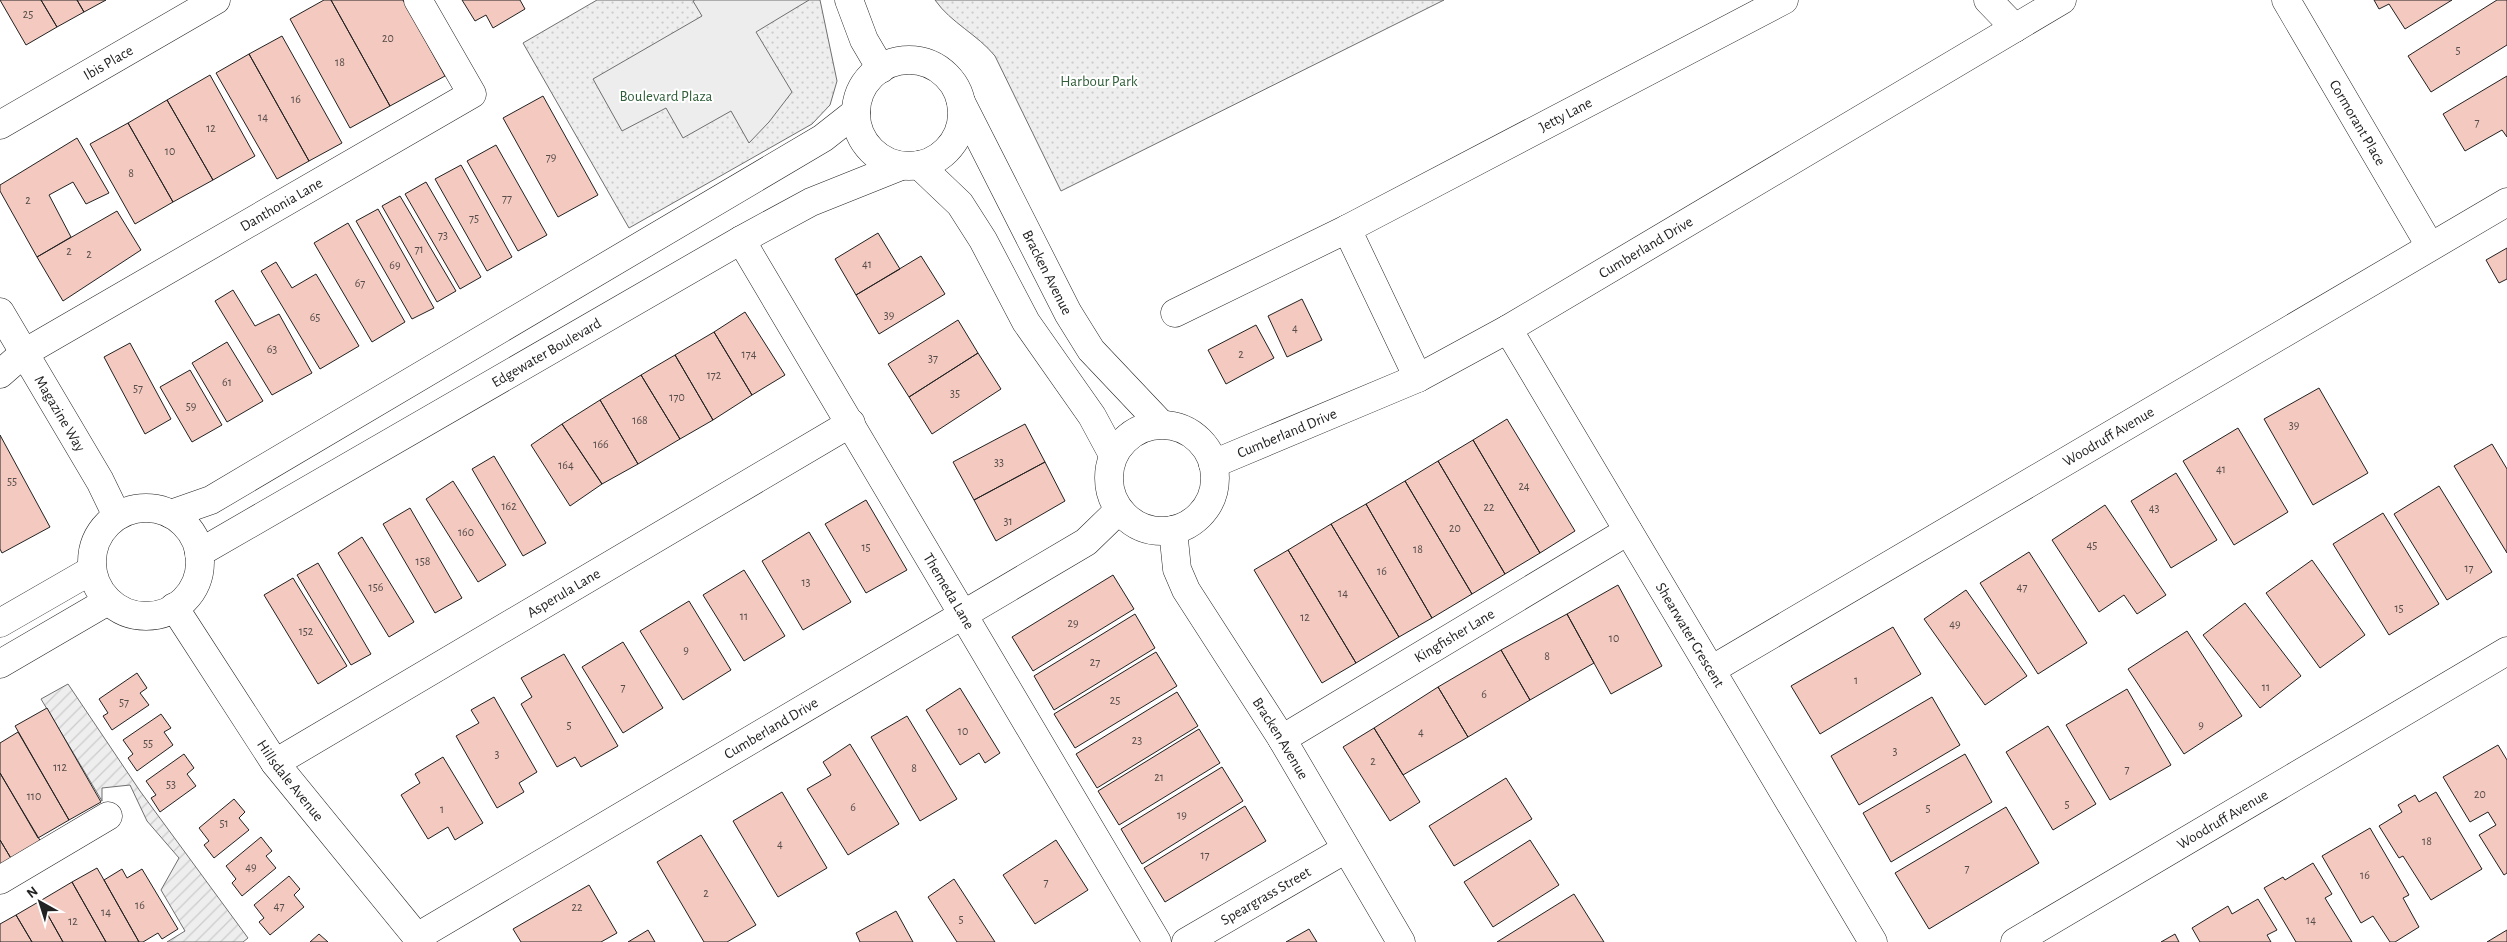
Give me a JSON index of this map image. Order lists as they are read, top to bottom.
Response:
{
  "streets": {
    "street": [
      "Ibis Place",
      "Jetty Lane",
      "Cormorant Place",
      "Danthonia Lane",
      "Cumberland Drive",
      "Bracken Avenue",
      "Edgewater Boulevard",
      "Magazine Way",
      "Woodruff Avenue",
      "Themeda Lane",
      "Asperula Lane",
      "Kingfisher Lane",
      "Shearwater Crescent",
      "Hillsdale Avenue",
      "Speargrass Street"
    ]
  },
  "crossings": [
    ["Cormorant Place", "Woodruff Avenue"],
    ["Danthonia Lane", "Magazine Way"],
    ["Cumberland Drive", "Bracken Avenue"],
    ["Cumberland Drive", "Themeda Lane"],
    ["Cumberland Drive", "Shearwater Crescent"],
    ["Cumberland Drive", "Hillsdale Avenue"],
    ["Bracken Avenue", "Edgewater Boulevard"],
    ["Bracken Avenue", "Kingfisher Lane"],
    ["Bracken Avenue", "Speargrass Street"],
    ["Edgewater Boulevard", "Magazine Way"],
    ["Edgewater Boulevard", "Themeda Lane"],
    ["Edgewater Boulevard", "Hillsdale Avenue"],
    ["Magazine Way", "Hillsdale Avenue"],
    ["Woodruff Avenue", "Shearwater Crescent"],
    ["Themeda Lane", "Asperula Lane"],
    ["Asperula Lane", "Hillsdale Avenue"],
    ["Kingfisher Lane", "Shearwater Crescent"]
  ],
  "parks": ["Harbour Park", "Boulevard Plaza"],
  "house_numbers": [
    "25",
    "20",
    "5",
    "18",
    "16",
    "14",
    "7",
    "12",
    "10",
    "79",
    "8",
    "77",
    "2",
    "75",
    "73",
    "71",
    "2",
    "2",
    "41",
    "69",
    "67",
    "39",
    "65",
    "4",
    "63",
    "174",
    "2",
    "37",
    "172",
    "61",
    "57",
    "35",
    "170",
    "59",
    "168",
    "39",
    "166",
    "33",
    "164",
    "41",
    "55",
    "24",
    "162",
    "22",
    "43",
    "31",
    "20",
    "160",
    "45",
    "15",
    "18",
    "158",
    "17",
    "16",
    "13",
    "156",
    "47",
    "14",
    "15",
    "11",
    "12",
    "29",
    "49",
    "152",
    "10",
    "9",
    "8",
    "27",
    "1",
    "7",
    "11",
    "6",
    "25",
    "57",
    "5",
    "9",
    "10",
    "4",
    "23",
    "55",
    "3",
    "3",
    "2",
    "112",
    "8",
    "7",
    "21",
    "53",
    "20",
    "110",
    "5",
    "6",
    "5",
    "1",
    "19",
    "51",
    "18",
    "4",
    "17",
    "49",
    "7",
    "16",
    "7",
    "2",
    "16",
    "47",
    "22",
    "14",
    "5",
    "14",
    "12"
  ],
  "north": "top left"
}
